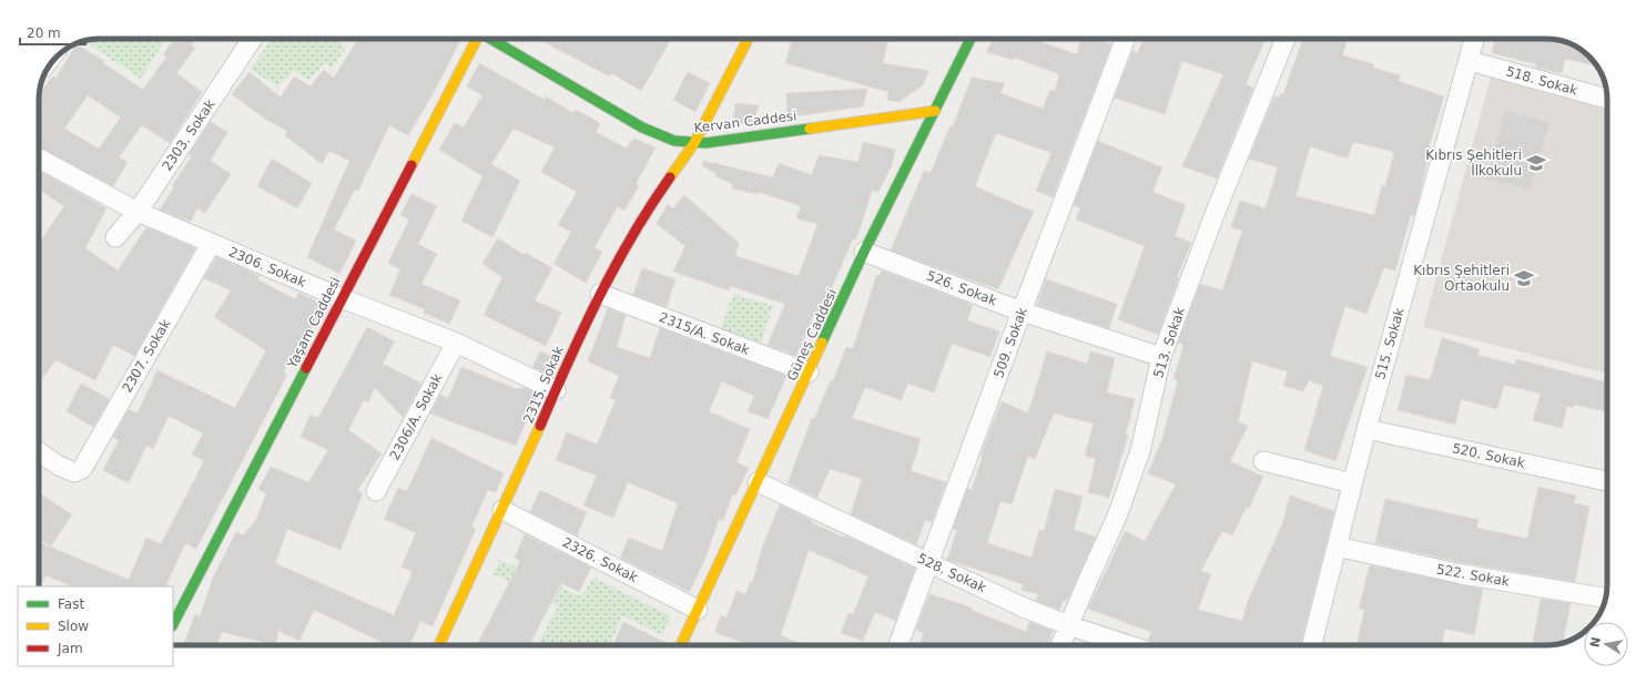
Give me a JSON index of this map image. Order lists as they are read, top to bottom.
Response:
{
  "streets": {
    "street": [
      "518. Sokak",
      "Kervan Caddesi",
      "2303. Sokak",
      "2306. Sokak",
      "526. Sokak",
      "Yaşam Caddesi",
      "2315/A. Sokak",
      "Güneş Caddesi",
      "509. Sokak",
      "513. Sokak",
      "515. Sokak",
      "2307. Sokak",
      "2315. Sokak",
      "2306/A. Sokak",
      "520. Sokak",
      "2326. Sokak",
      "528. Sokak",
      "522. Sokak"
    ]
  },
  "crossings": [
    ["518. Sokak", "515. Sokak"],
    ["Kervan Caddesi", "Güneş Caddesi"],
    ["Kervan Caddesi", "2315. Sokak"],
    ["2303. Sokak", "2306. Sokak"],
    ["2306. Sokak", "Yaşam Caddesi"],
    ["2306. Sokak", "2307. Sokak"],
    ["2306. Sokak", "2315. Sokak"],
    ["2306. Sokak", "2306/A. Sokak"],
    ["526. Sokak", "Güneş Caddesi"],
    ["526. Sokak", "509. Sokak"],
    ["526. Sokak", "513. Sokak"],
    ["2315/A. Sokak", "Güneş Caddesi"],
    ["2315/A. Sokak", "2315. Sokak"],
    ["Güneş Caddesi", "2326. Sokak"],
    ["Güneş Caddesi", "528. Sokak"],
    ["509. Sokak", "528. Sokak"],
    ["513. Sokak", "528. Sokak"],
    ["515. Sokak", "520. Sokak"],
    ["515. Sokak", "522. Sokak"],
    ["2315. Sokak", "2326. Sokak"]
  ],
  "places": {
    "school or university": ["Kıbrıs Şehitleri İlkokulu", "Kıbrıs Şehitleri Ortaokulu"]
  },
  "legend": ["Fast", "Slow", "Jam"],
  "scale_bar": "20 m",
  "north": "left"
}
